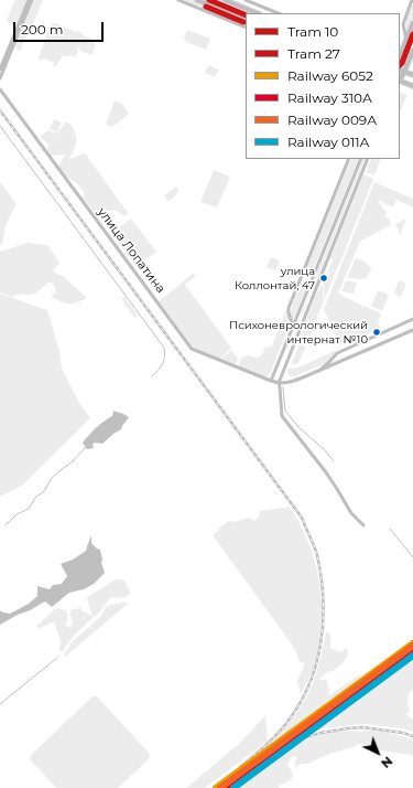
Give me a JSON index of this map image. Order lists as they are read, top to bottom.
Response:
{
  "streets": {
    "street": ["улица Лопатина"]
  },
  "places": ["улица Коллонтай, 47", "Психоневрологический интернат №10"],
  "lines": [
    "tram line 10",
    "tram line 27",
    "rail line 6052",
    "rail line 009А",
    "rail line 310А",
    "rail line 011А"
  ],
  "legend": [
    "Tram 10",
    "Tram 27",
    "Railway 6052",
    "Railway 310А",
    "Railway 009А",
    "Railway 011А"
  ],
  "scale_bar": "200 m",
  "north": "bottom right"
}
